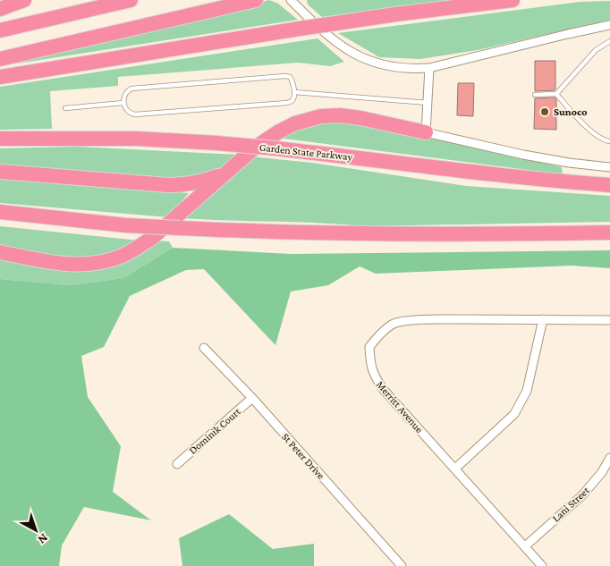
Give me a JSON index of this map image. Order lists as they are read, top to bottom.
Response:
{
  "streets": {
    "highway": ["Garden State Parkway"],
    "street": [
      "Merritt Avenue",
      "Dominik Court",
      "St Peter Drive",
      "Lani Street"
    ]
  },
  "crossings": [
    ["Merritt Avenue", "Lani Street"],
    ["Dominik Court", "St Peter Drive"]
  ],
  "places": ["Sunoco"],
  "north": "bottom right"
}
